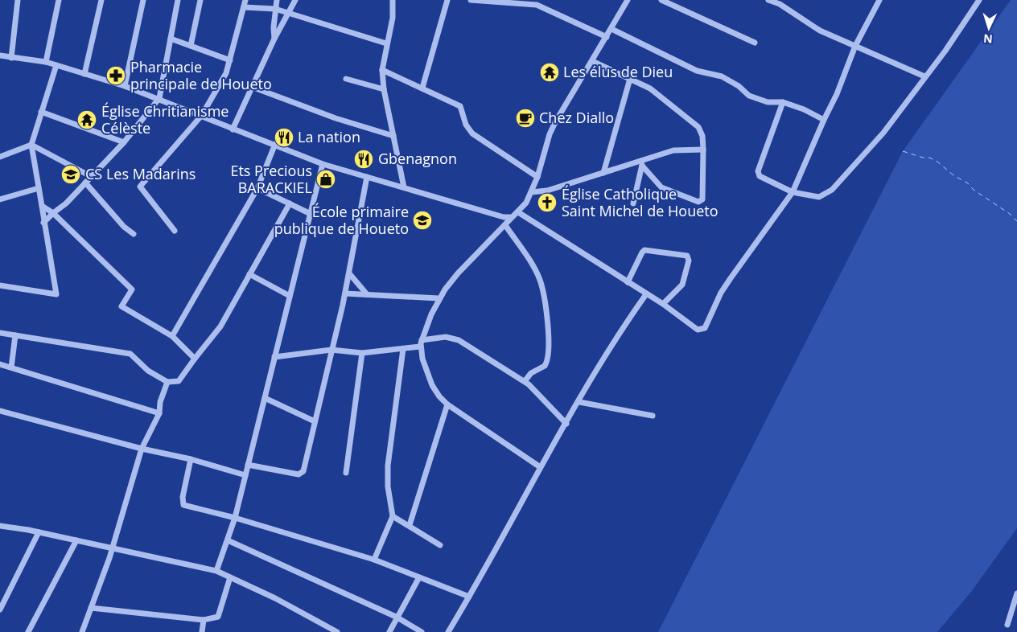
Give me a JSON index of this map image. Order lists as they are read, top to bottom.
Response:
{
  "places": {
    "temple": ["Les élus de Dieu", "Église Chritianisme Célèste"],
    "pharmacy": ["Pharmacie principale de Houeto"],
    "cafe": ["Chez Diallo"],
    "restaurant": ["La nation", "Gbenagnon"],
    "school or university": ["CS Les Madarins", "École primaire publique de Houeto"],
    "shop": ["Ets Precious BARACKIEL"],
    "church": ["Église Catholique Saint Michel de Houeto"]
  },
  "north": "bottom"
}
